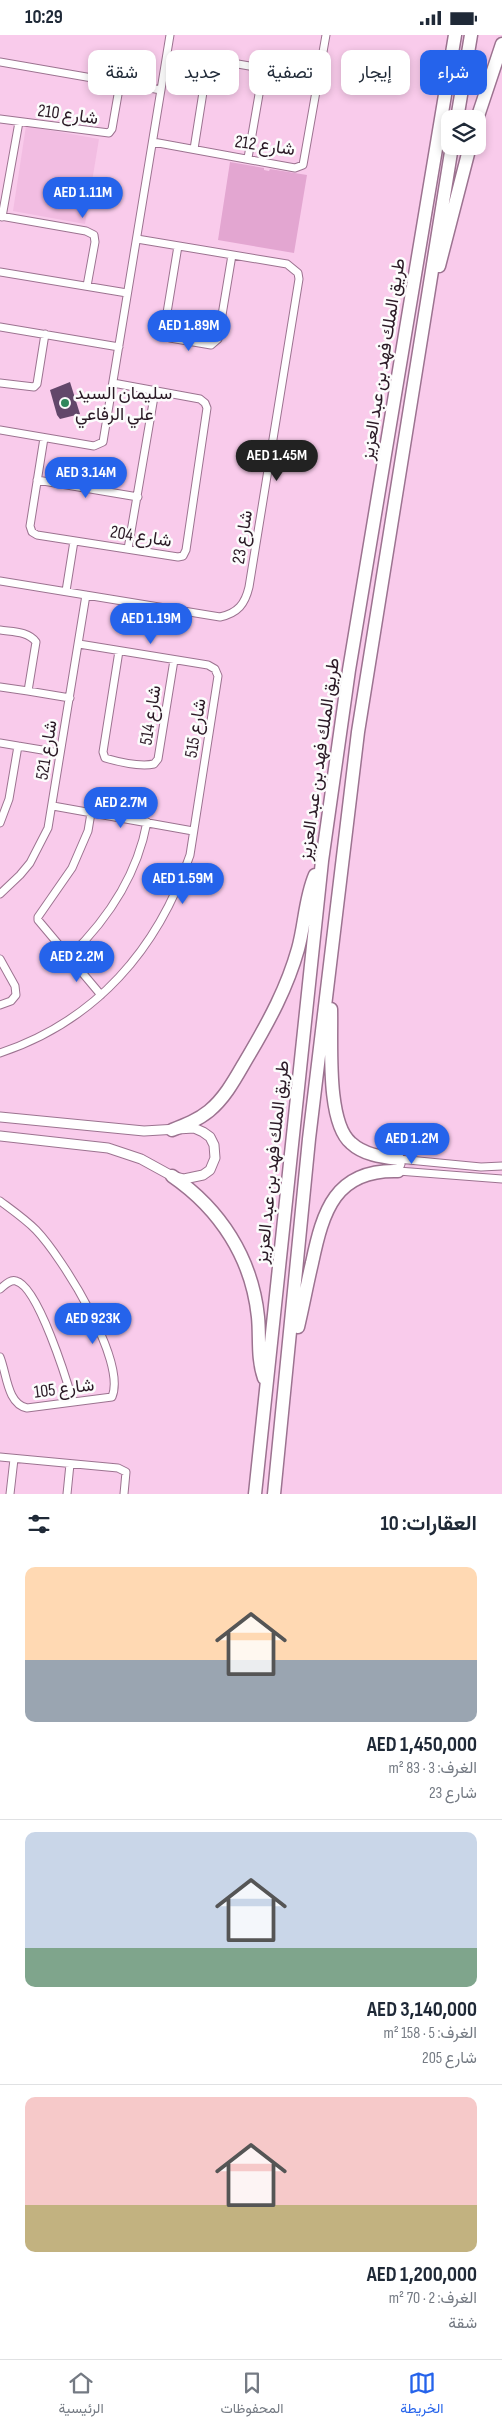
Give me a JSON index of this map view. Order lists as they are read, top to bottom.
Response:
{
  "streets": {
    "highway": ["طريق الملك فهد بن عبد العزيز"],
    "street": [
      "شارع 210",
      "شارع 212",
      "شارع 204",
      "شارع 23",
      "شارع 514",
      "شارع 515",
      "شارع 521",
      "شارع 105"
    ]
  },
  "crossings": [
    ["شارع 23", "شارع 521"],
    ["شارع 514", "شارع 515"],
    ["شارع 515", "شارع 521"]
  ],
  "places": ["سليمان السيد علي الرفاعي"],
  "page": {
    "status": "10:29",
    "chip": [
      "شراء",
      "إيجار",
      "تصفية",
      "جديد",
      "شقة"
    ],
    "price": [
      "AED 1.11M",
      "AED 1.89M",
      "AED 1.45M",
      "AED 3.14M",
      "AED 1.19M",
      "AED 2.7M",
      "AED 1.59M",
      "AED 2.2M",
      "AED 1.2M",
      "AED 923K"
    ],
    "heading": "العقارات: 10",
    "list": [
      {
        "name": "AED 1,450,000",
        "note": "الغرف: 3 · 83 m² · شارع 23"
      },
      {
        "name": "AED 3,140,000",
        "note": "الغرف: 5 · 158 m² · شارع 205"
      },
      {
        "name": "AED 1,200,000",
        "note": "الغرف: 2 · 70 m² · شقة"
      }
    ],
    "tabs": ["الخريطة", "المحفوظات", "الرئيسية"]
  }
}
